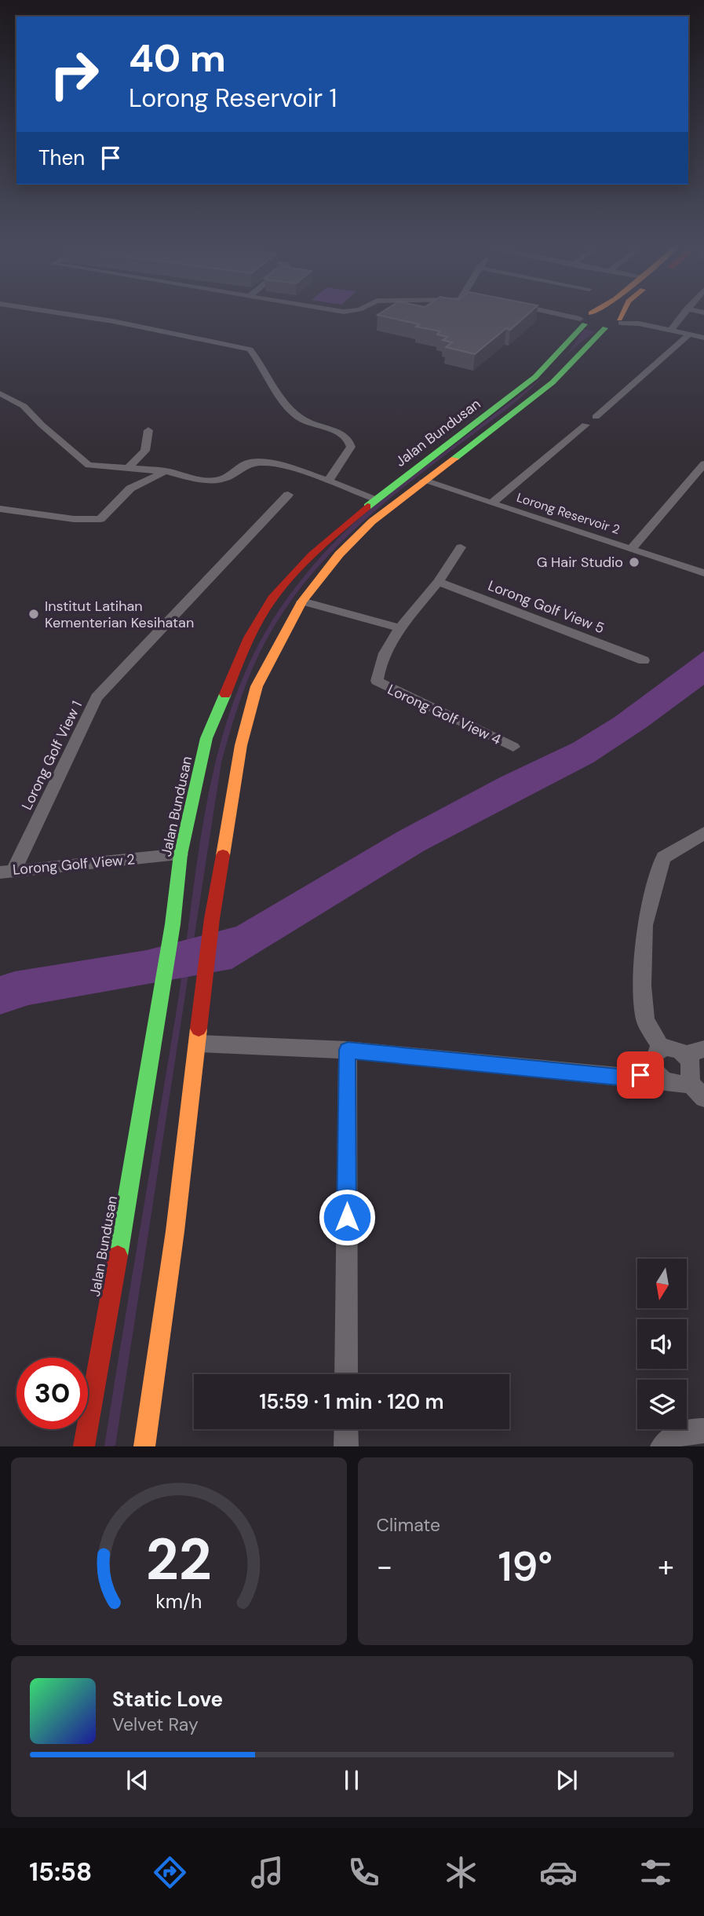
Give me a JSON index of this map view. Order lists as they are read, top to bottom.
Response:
{
  "streets": {
    "main road": ["Jalan Bundusan"],
    "street": [
      "Lorong Reservoir 2",
      "Lorong Golf View 5",
      "Lorong Golf View 4",
      "Lorong Golf View 1",
      "Lorong Golf View 2"
    ]
  },
  "crossings": [
    ["Jalan Bundusan", "Lorong Golf View 2"],
    ["Lorong Golf View 1", "Lorong Golf View 2"]
  ],
  "places": ["G Hair Studio", "Institut Latihan Kementerian Kesihatan"],
  "north": "bottom",
  "page": {
    "turn": ["40 m", "Lorong Reservoir 1"],
    "then": "Then",
    "limit": "30",
    "trip": "15:59 · 1 min · 120 m",
    "tile": "Climate",
    "heat": ["−", "19°", "+"],
    "song": ["Static Love", "Velvet Ray"],
    "tabs": "15:58",
    "gauge": ["22", "km/h"]
  }
}
